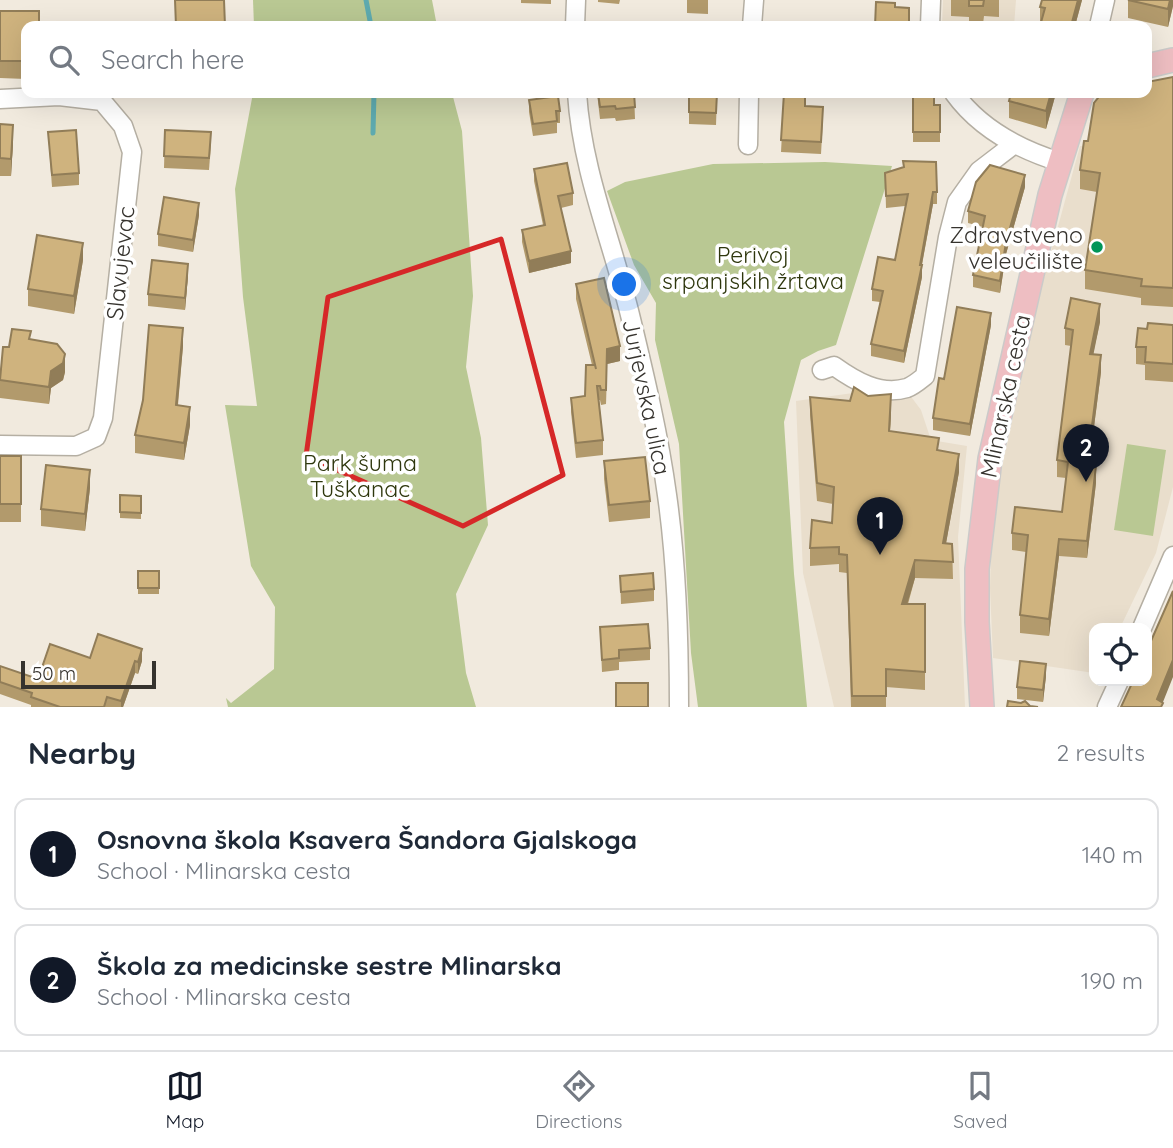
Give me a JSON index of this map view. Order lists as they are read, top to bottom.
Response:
{
  "streets": {
    "main road": ["Mlinarska cesta"],
    "street": ["Slavujevac", "Jurjevska ulica"]
  },
  "parks": ["Perivoj srpanjskih žrtava", "Park šuma Tuškanac"],
  "places": ["Zdravstveno veleučilište"],
  "scale_bar": "50 m",
  "page": {
    "search": "Search here",
    "pins": ["2", "1"],
    "scale": "50 m",
    "heading": ["Nearby", "2 results"],
    "list": [
      {
        "mark": "1",
        "name": "Osnovna škola Ksavera Šandora Gjalskoga",
        "note": "School · Mlinarska cesta",
        "value": "140 m"
      },
      {
        "mark": "2",
        "name": "Škola za medicinske sestre Mlinarska",
        "note": "School · Mlinarska cesta",
        "value": "190 m"
      }
    ],
    "nav": ["Map", "Directions", "Saved"]
  }
}
